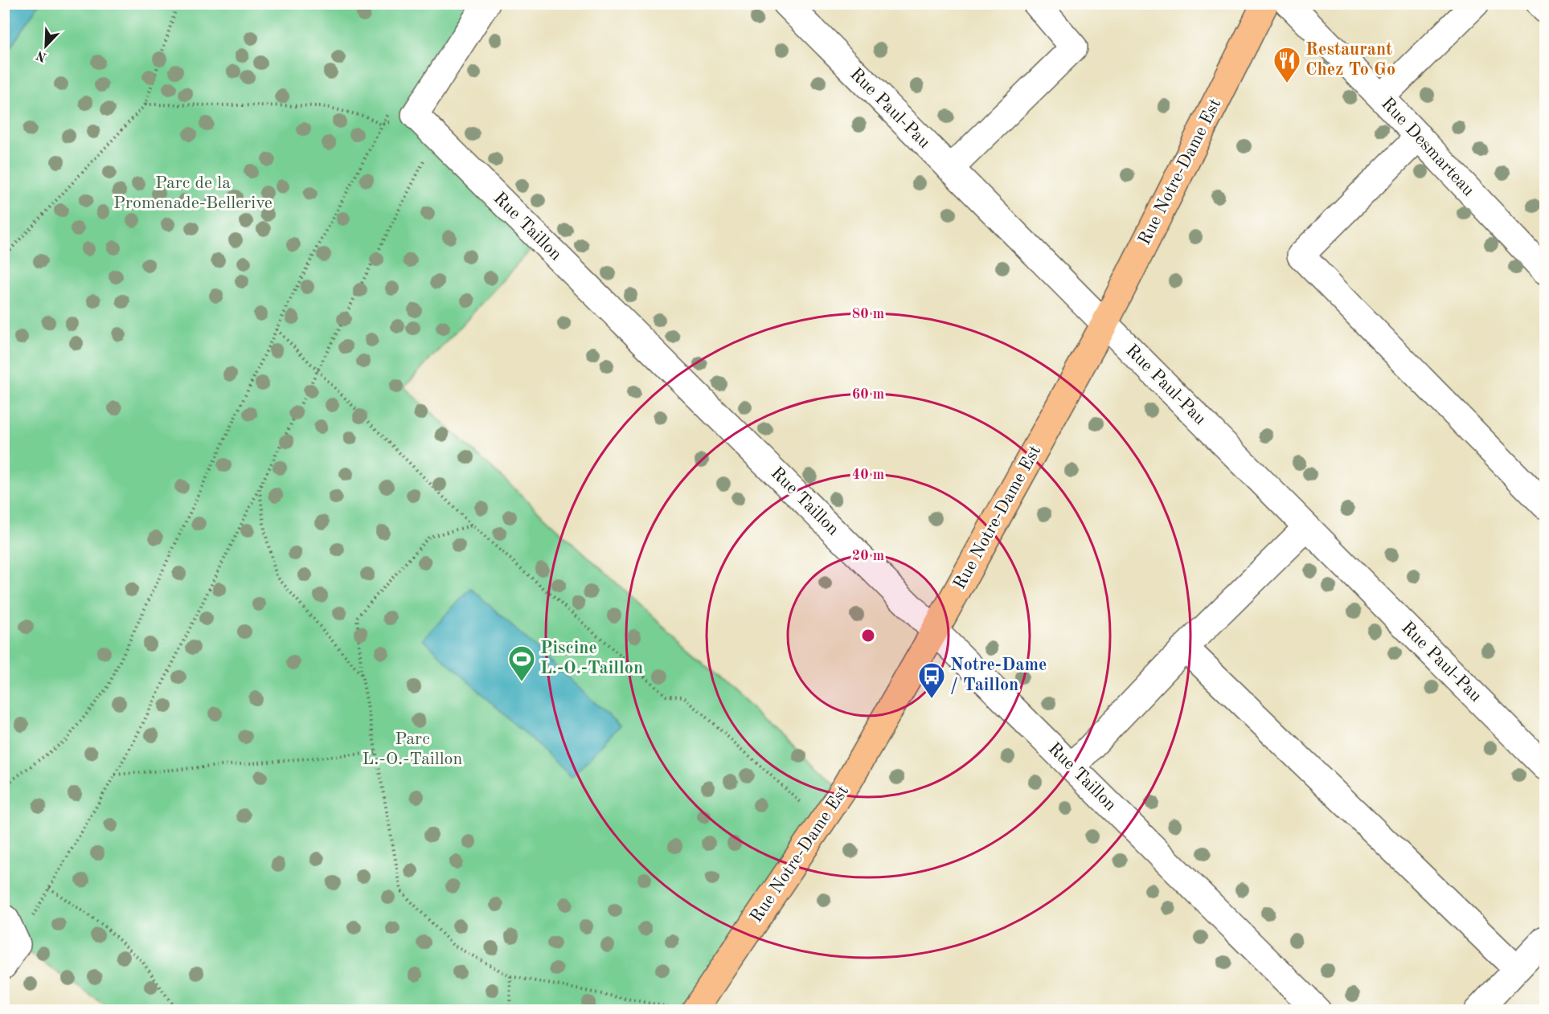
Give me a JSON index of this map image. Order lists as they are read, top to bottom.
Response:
{
  "streets": {
    "main road": ["Rue Notre-Dame Est"],
    "street": ["Rue Paul-Pau", "Rue Desmarteau", "Rue Taillon"]
  },
  "crossings": [
    ["Rue Paul-Pau", "Rue Notre-Dame Est"],
    ["Rue Notre-Dame Est", "Rue Taillon"]
  ],
  "parks": ["Parc de la Promenade-Bellerive", "Parc L.-O.-Taillon"],
  "places": {
    "restaurant": ["Restaurant Chez To Go"],
    "sports": ["Piscine L.-O.-Taillon"],
    "bus stop": ["Notre-Dame / Taillon"]
  },
  "north": "bottom left",
  "rings": [
    "80 m",
    "60 m",
    "40 m",
    "20 m"
  ]
}
